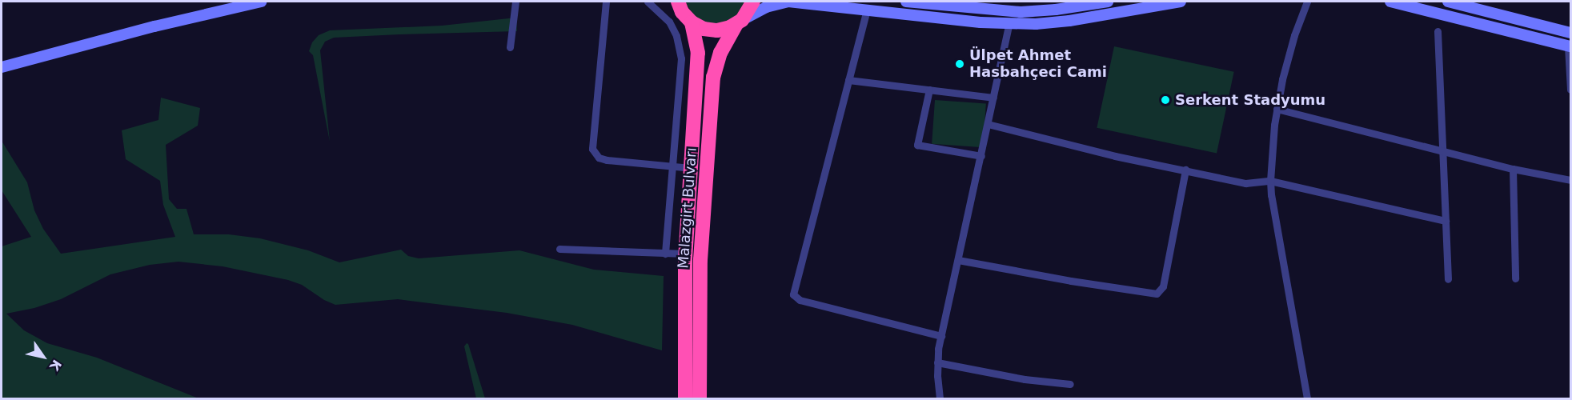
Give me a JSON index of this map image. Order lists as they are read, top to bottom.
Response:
{
  "streets": {
    "highway": ["Malazgirt Bulvarı"]
  },
  "places": ["Ülpet Ahmet Hasbahçeci Cami", "Serkent Stadyumu"],
  "north": "bottom right"
}
